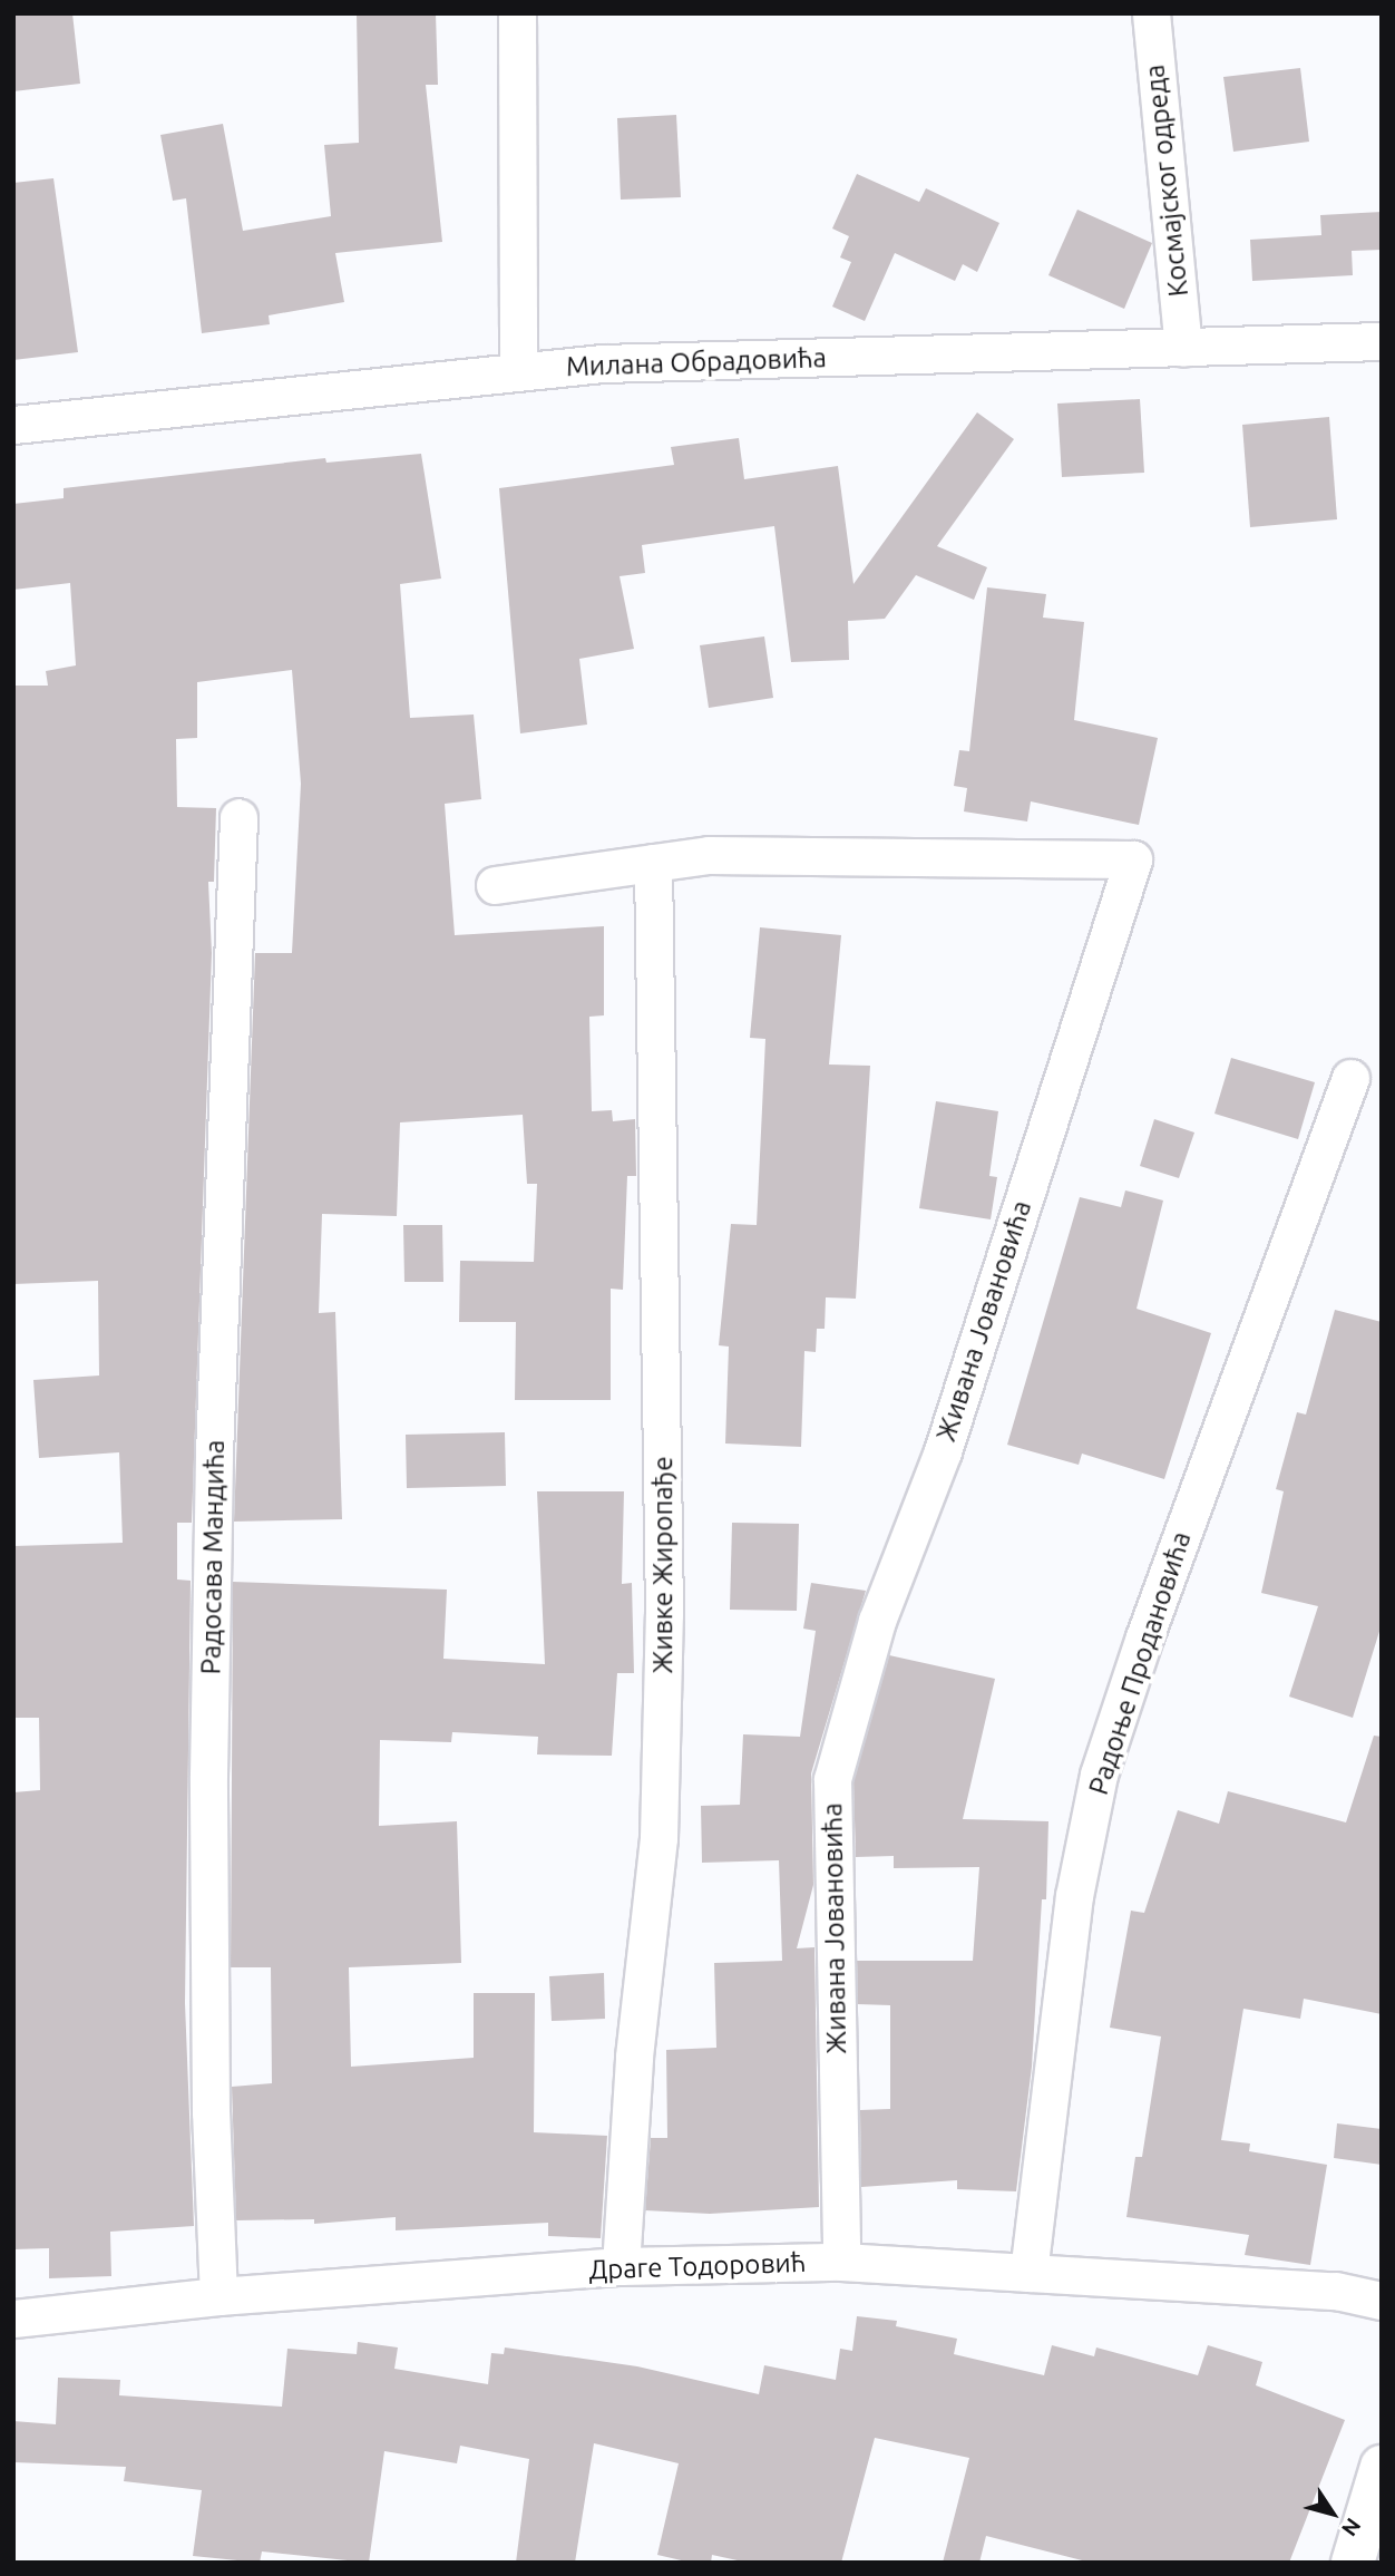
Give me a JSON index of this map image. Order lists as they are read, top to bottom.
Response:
{
  "streets": {
    "street": [
      "Космајског одреда",
      "Милана Обрадовића",
      "Живана Јовановића",
      "Радосава Мандића",
      "Живке Жиропађе",
      "Радоње Продановића",
      "Драге Тодоровић"
    ]
  },
  "crossings": [
    ["Космајског одреда", "Милана Обрадовића"],
    ["Живана Јовановића", "Живке Жиропађе"],
    ["Живана Јовановића", "Драге Тодоровић"],
    ["Радосава Мандића", "Драге Тодоровић"],
    ["Живке Жиропађе", "Драге Тодоровић"],
    ["Радоње Продановића", "Драге Тодоровић"]
  ],
  "north": "bottom right"
}
